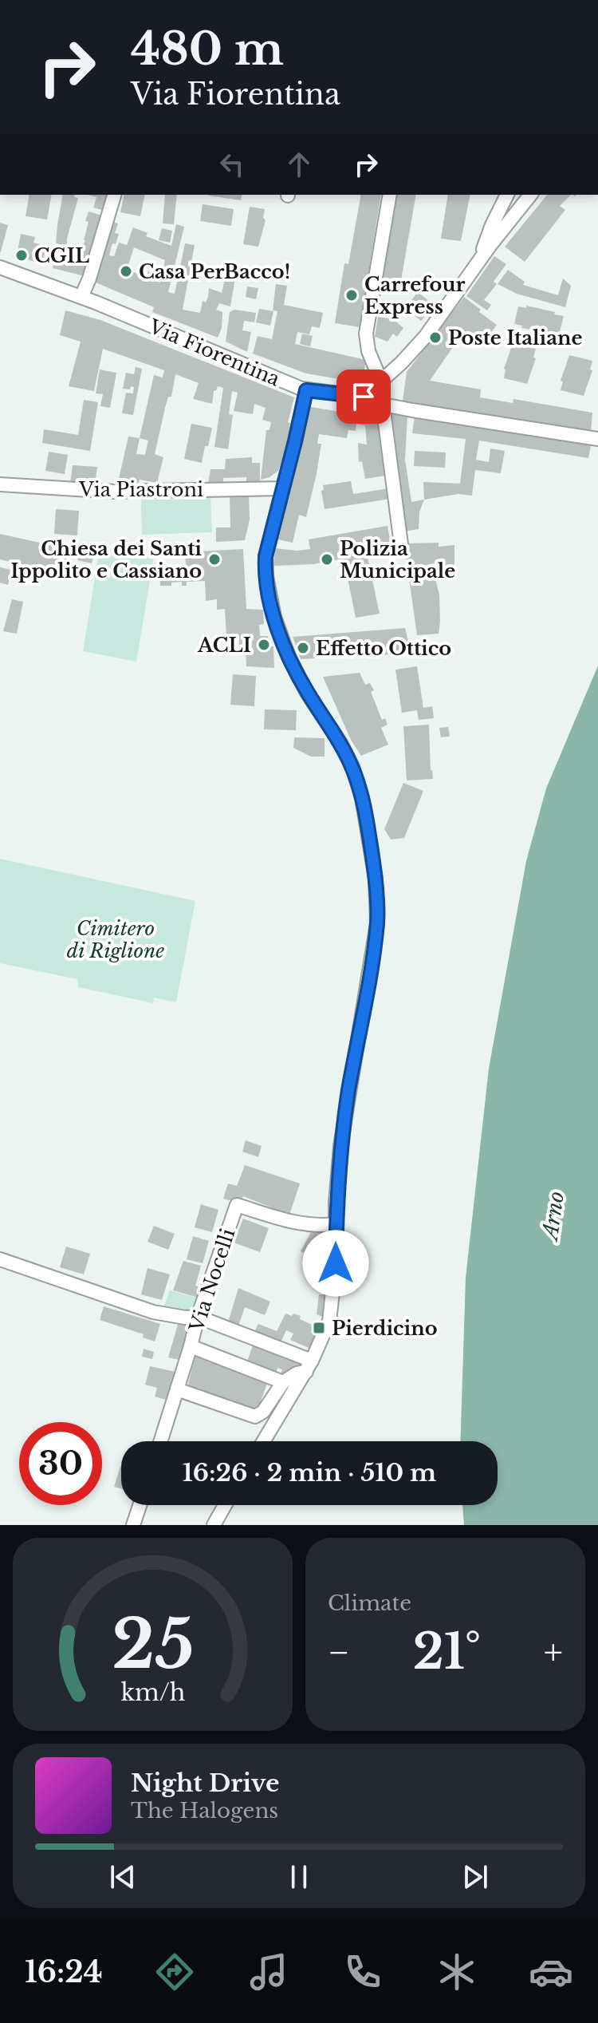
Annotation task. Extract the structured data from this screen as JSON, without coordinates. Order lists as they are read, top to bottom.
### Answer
{
  "streets": {
    "street": ["Via Fiorentina", "Via Piastroni", "Via Nocelli"]
  },
  "water": ["Arno"],
  "parks": ["Cimitero di Riglione"],
  "places": {
    "other": [
      "CGIL",
      "Casa PerBacco!",
      "Carrefour Express",
      "Poste Italiane",
      "Chiesa dei Santi Ippolito e Cassiano",
      "Polizia Municipale",
      "ACLI",
      "Effetto Ottico"
    ],
    "transit": ["Pierdicino"]
  },
  "page": {
    "turn": ["480 m", "Via Fiorentina"],
    "limit": "30",
    "trip": "16:26 · 2 min · 510 m",
    "tile": "Climate",
    "heat": ["−", "21°", "+"],
    "song": ["Night Drive", "The Halogens"],
    "tabs": "16:24",
    "gauge": ["25", "km/h"]
  }
}
